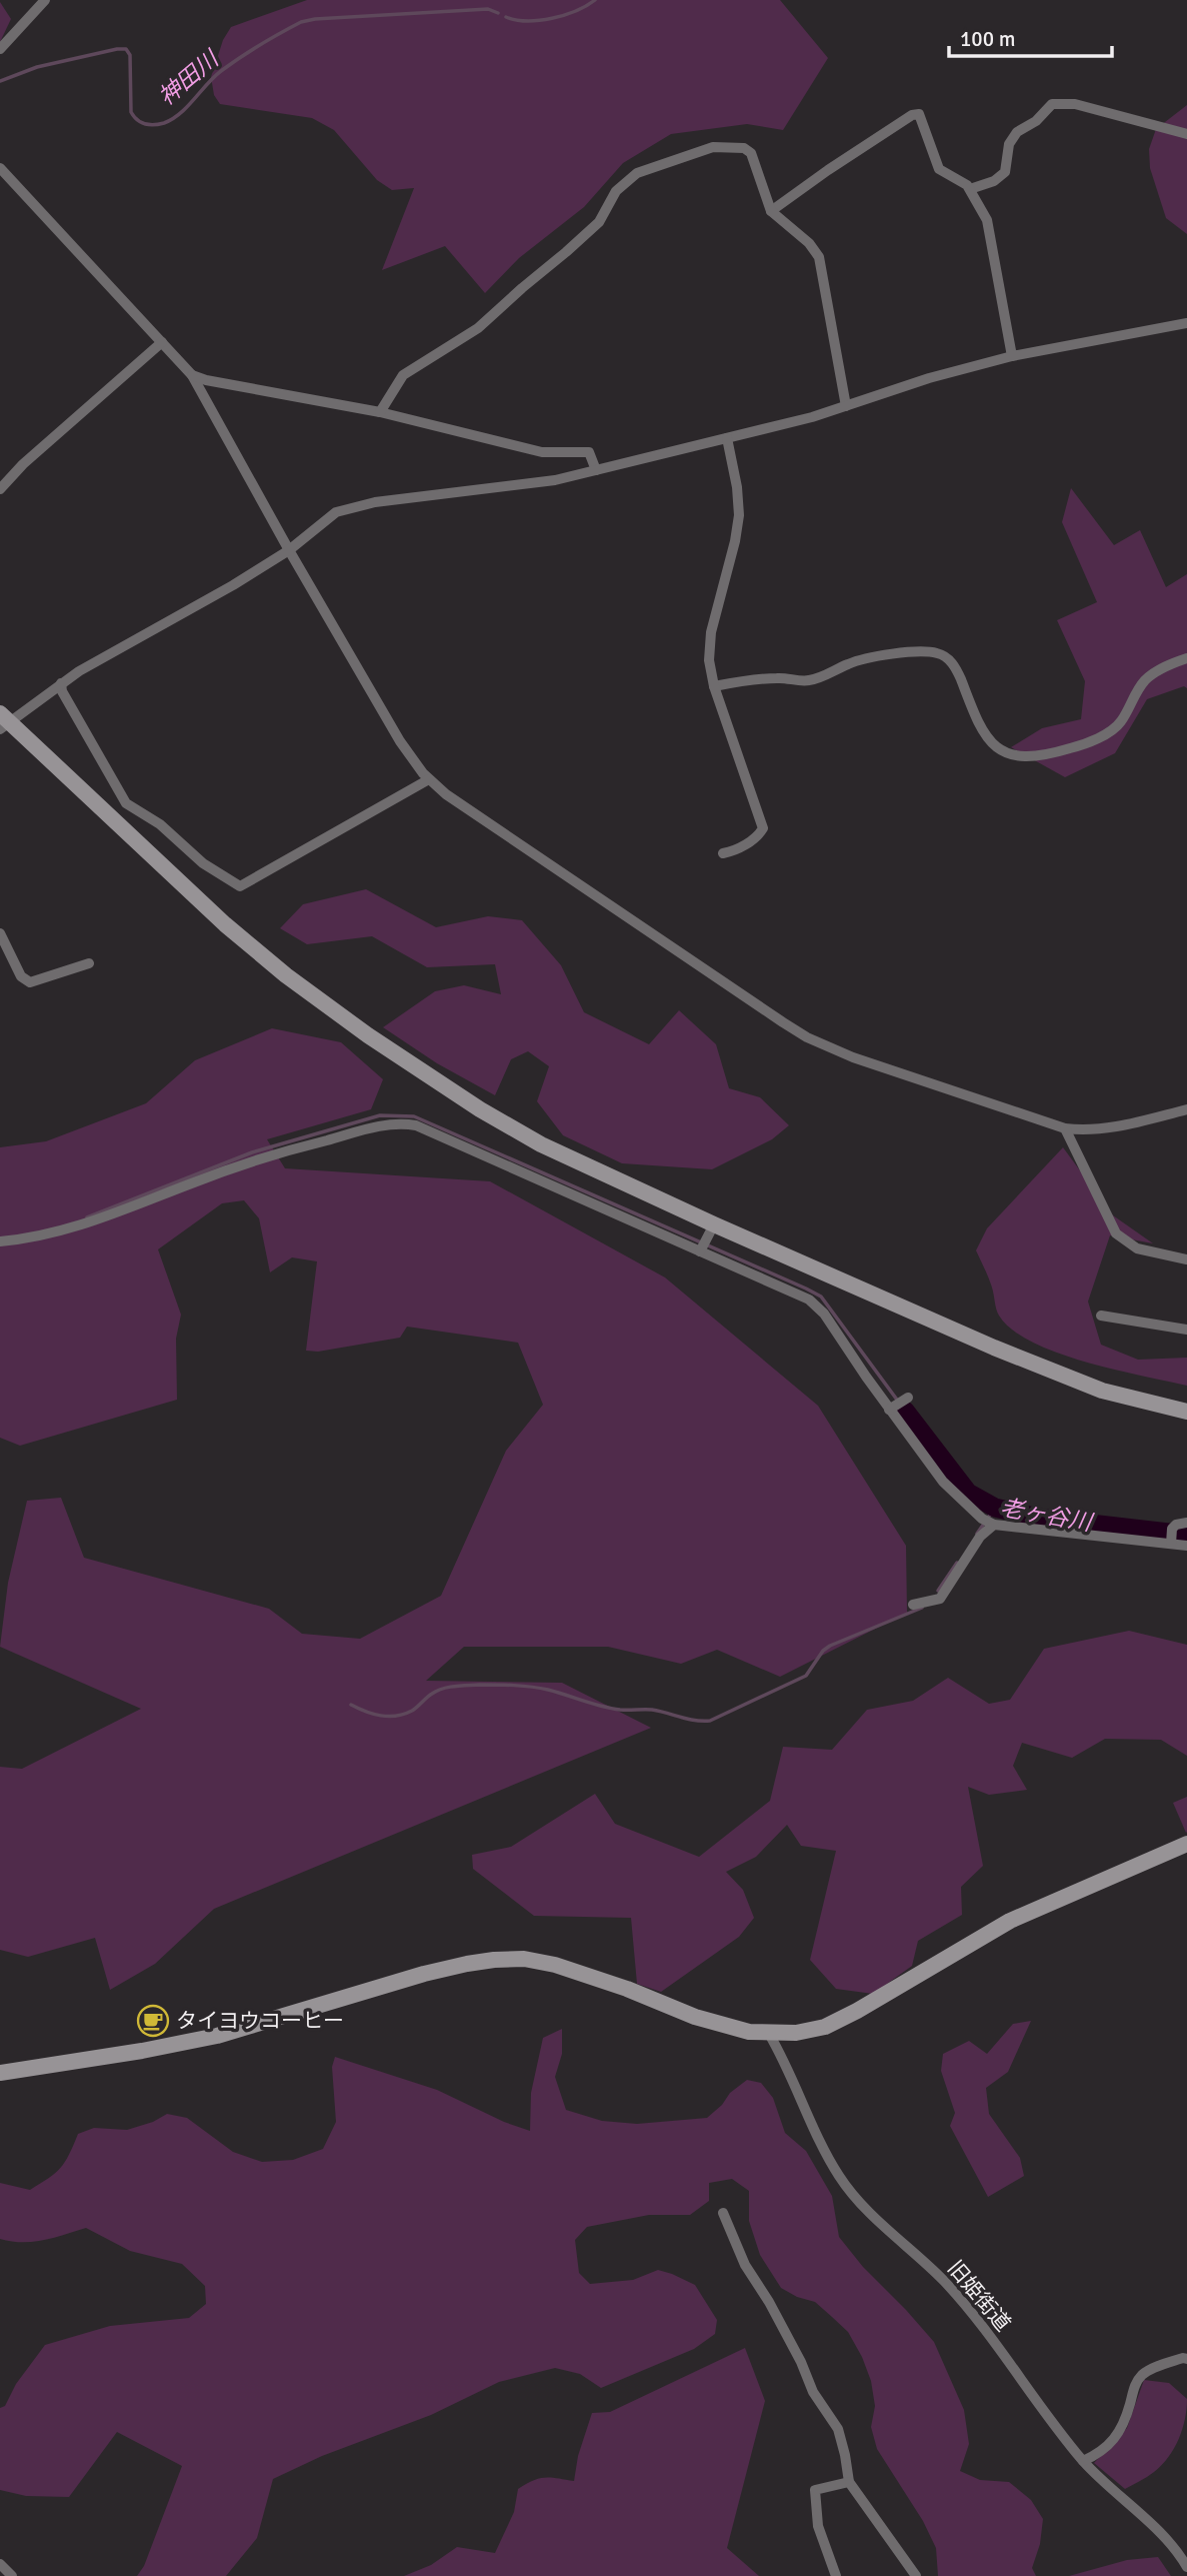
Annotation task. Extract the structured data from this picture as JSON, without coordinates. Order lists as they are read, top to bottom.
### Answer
{
  "streets": {
    "street": ["旧姫街道"]
  },
  "water": ["神田川", "老ヶ谷川"],
  "places": {
    "cafe": ["タイヨウコーヒー"]
  },
  "scale_bar": "100 m"
}
